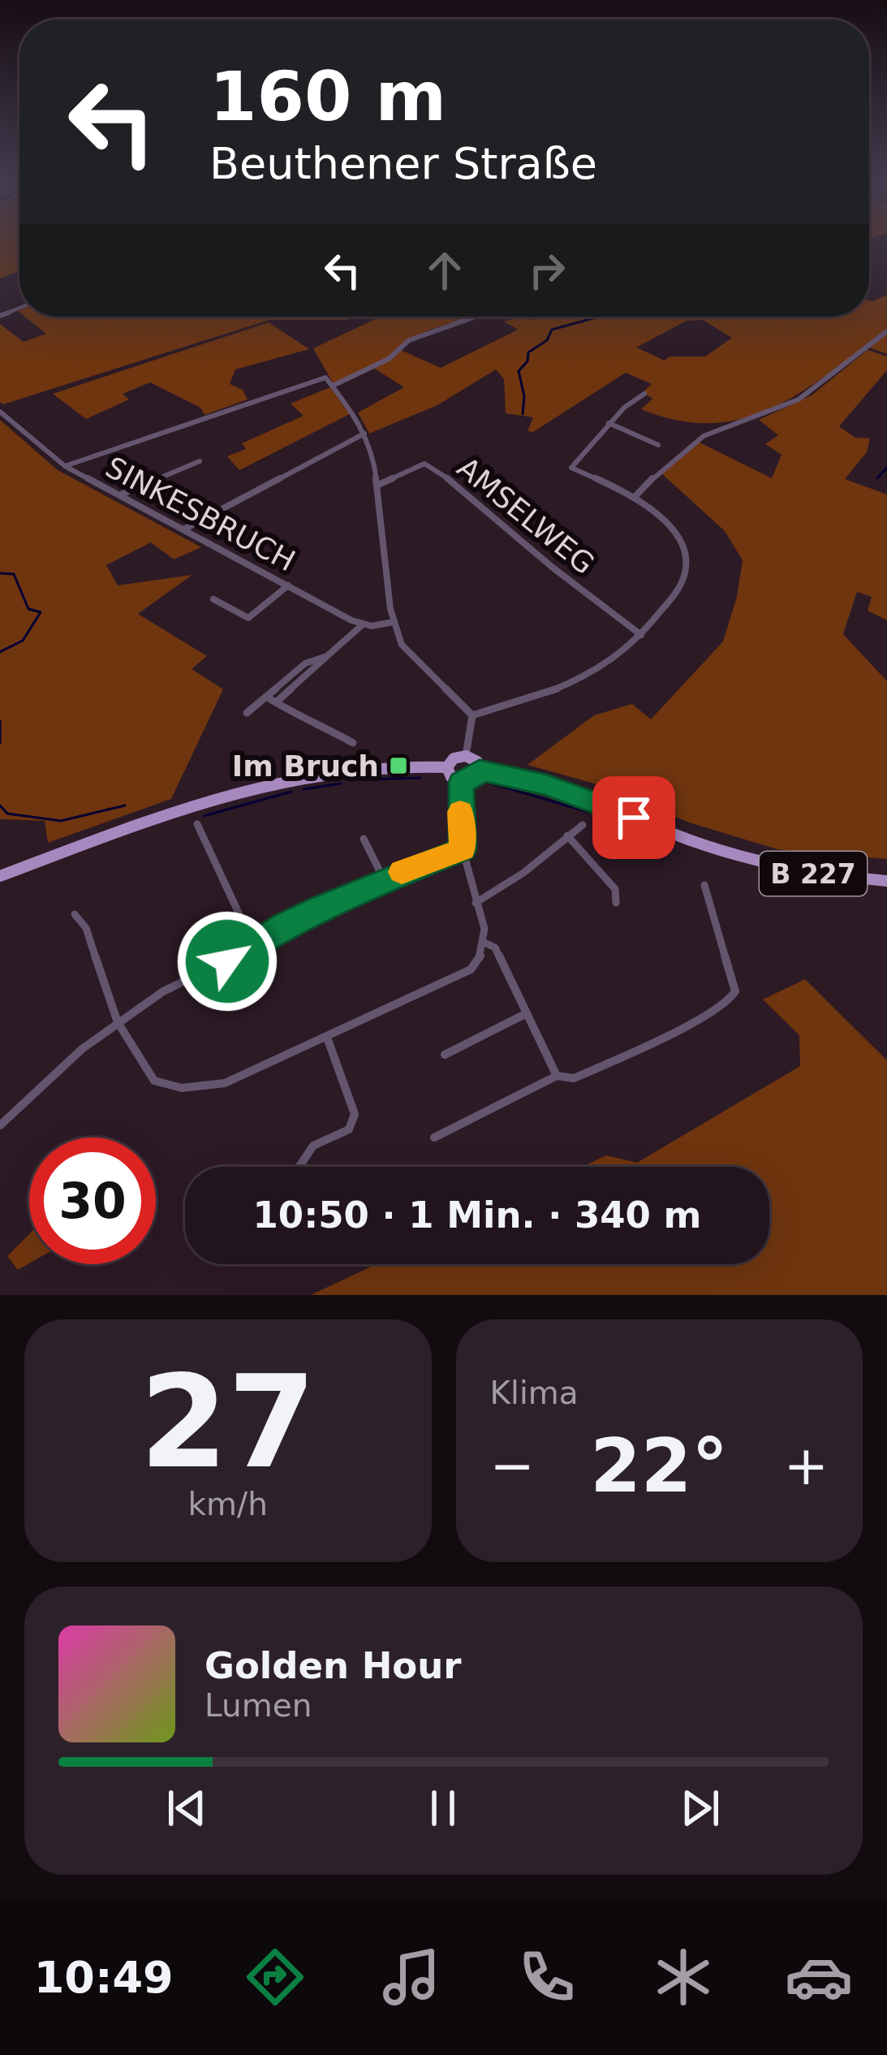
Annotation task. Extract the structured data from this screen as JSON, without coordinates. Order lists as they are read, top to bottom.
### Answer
{
  "streets": {
    "main road": ["B 227"],
    "street": ["SINKESBRUCH", "AMSELWEG"]
  },
  "places": {
    "transit": ["Im Bruch"]
  },
  "page": {
    "turn": ["160 m", "Beuthener Straße"],
    "limit": "30",
    "trip": "10:50 · 1 Min. · 340 m",
    "tile": [
      ["27", "km/h"],
      "Klima"
    ],
    "heat": ["−", "22°", "+"],
    "song": ["Golden Hour", "Lumen"],
    "tabs": "10:49"
  }
}
